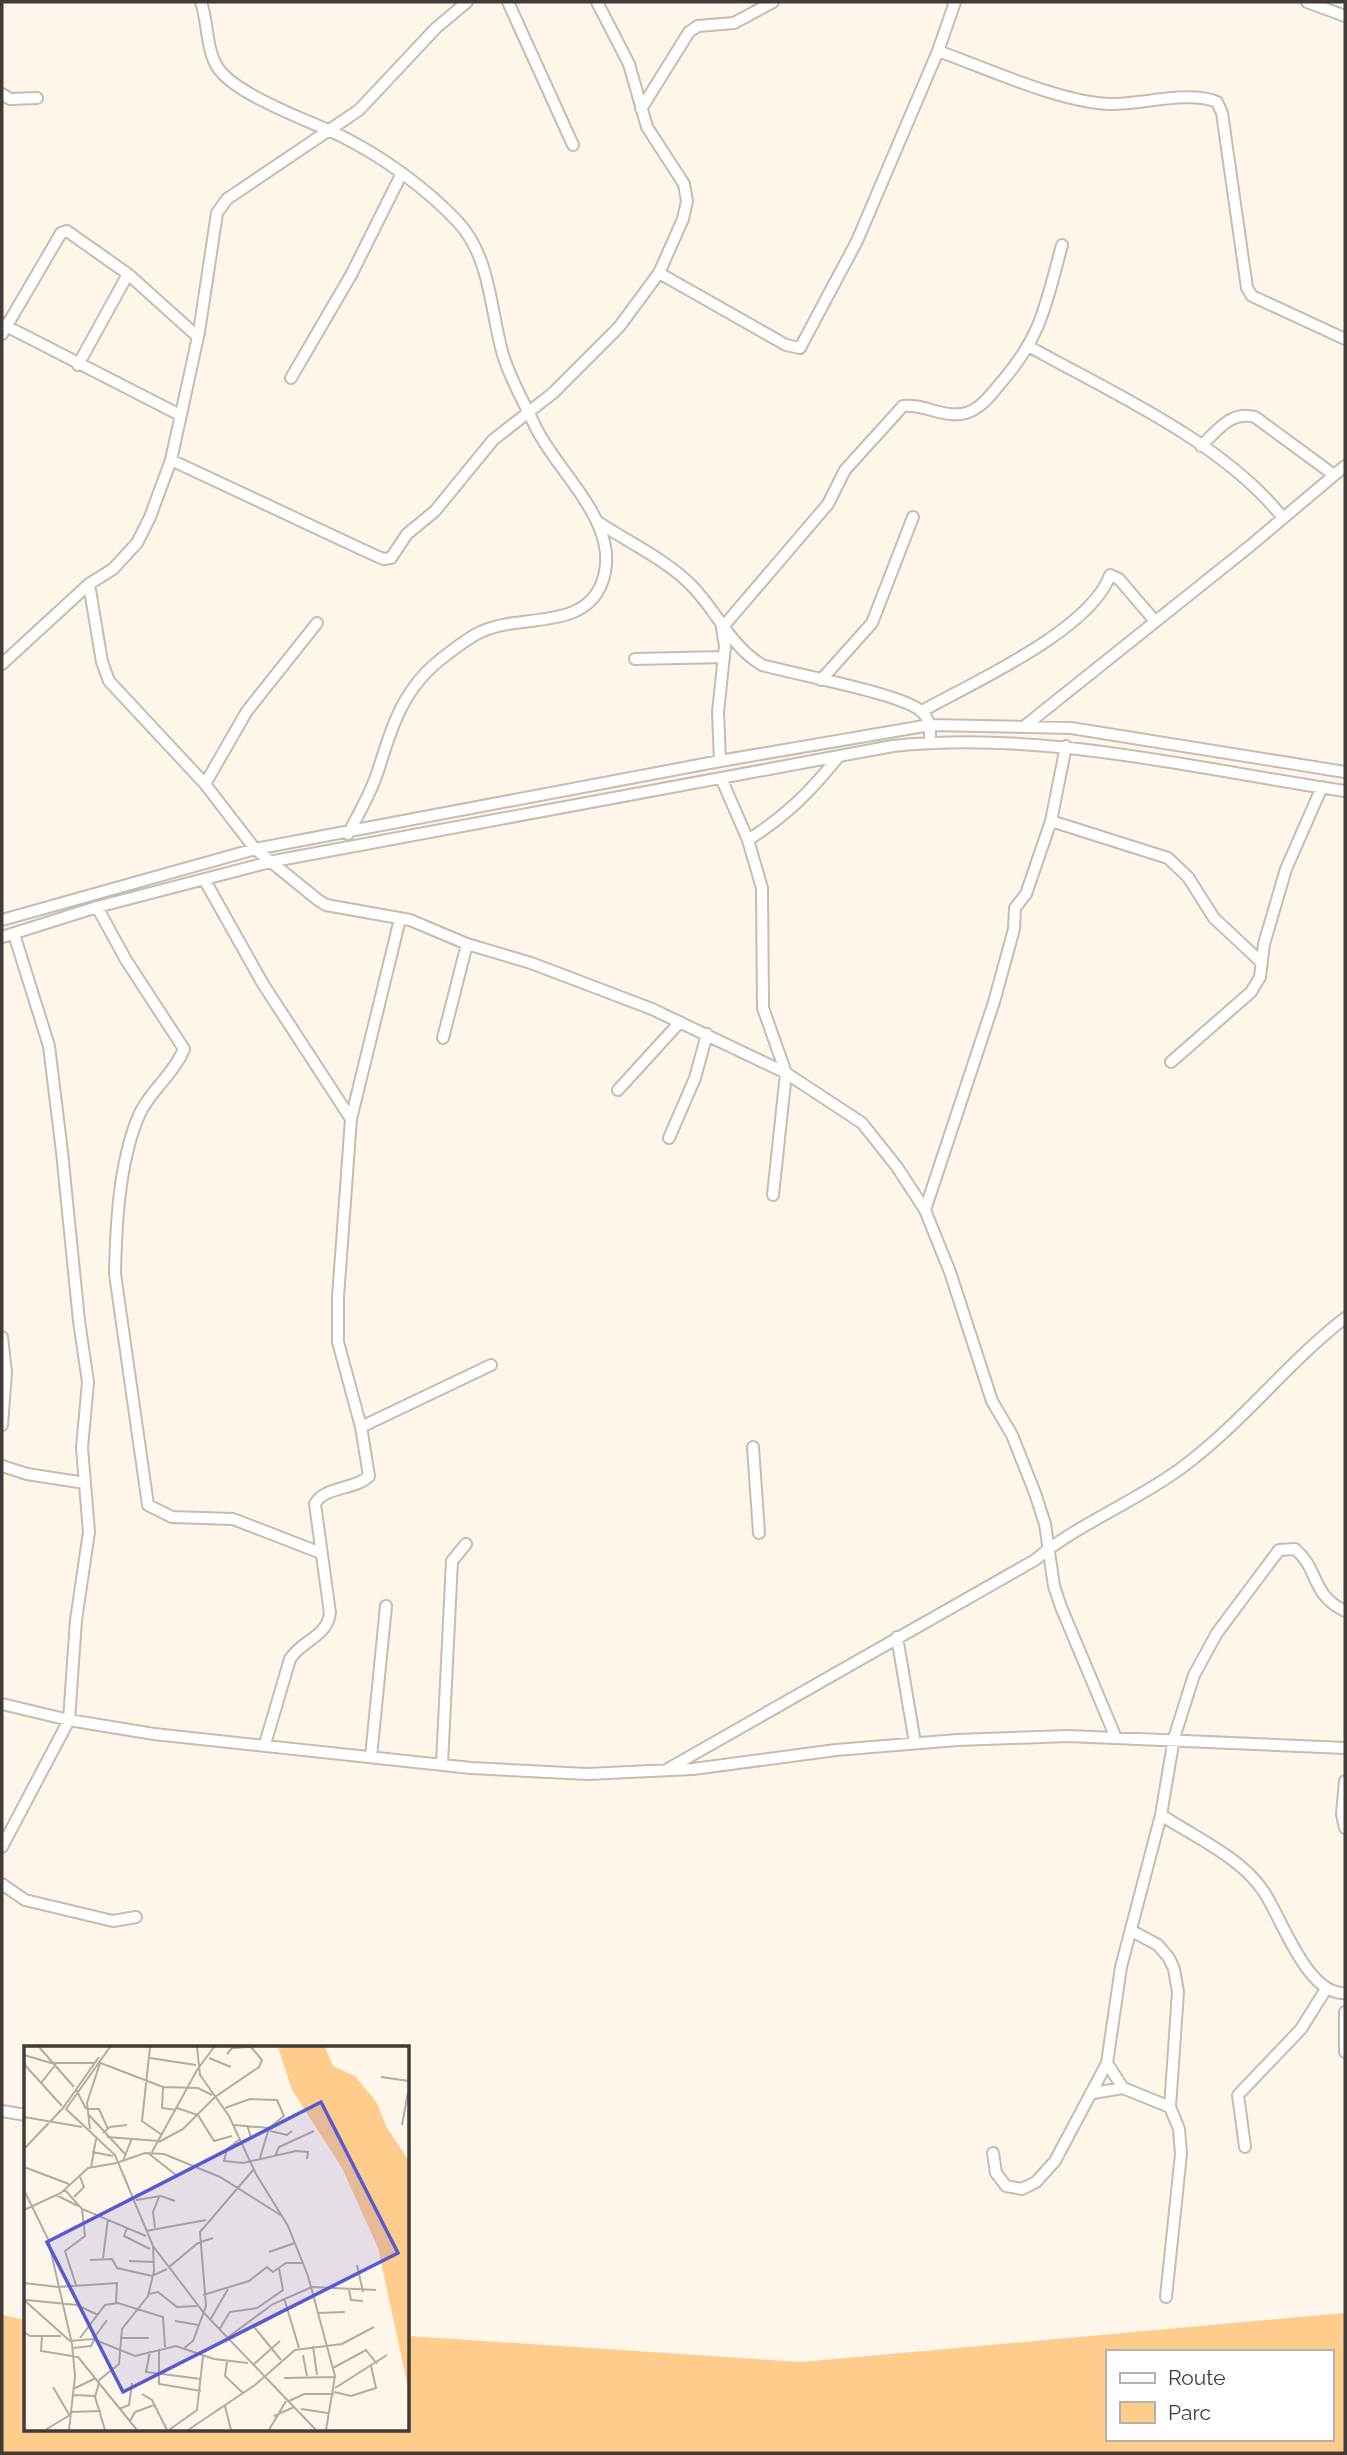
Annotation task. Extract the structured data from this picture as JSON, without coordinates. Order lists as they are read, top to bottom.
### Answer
{
  "legend": ["Route", "Parc"]
}
